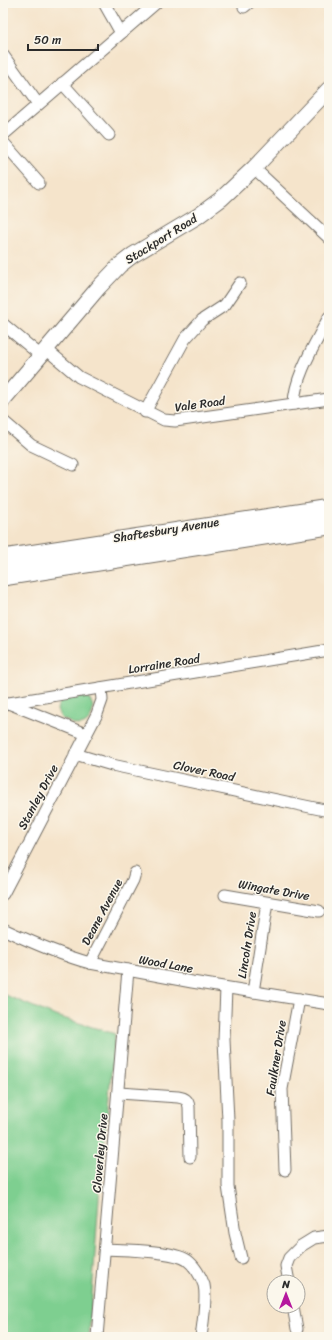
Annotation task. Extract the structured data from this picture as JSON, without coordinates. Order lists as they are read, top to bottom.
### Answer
{
  "streets": {
    "highway": ["Shaftesbury Avenue"],
    "main road": ["Stockport Road"],
    "street": [
      "Vale Road",
      "Lorraine Road",
      "Clover Road",
      "Stanley Drive",
      "Wingate Drive",
      "Deane Avenue",
      "Lincoln Drive",
      "Wood Lane",
      "Faulkner Drive",
      "Cloverley Drive"
    ]
  },
  "crossings": [
    ["Stockport Road", "Vale Road"],
    ["Lorraine Road", "Stanley Drive"],
    ["Clover Road", "Stanley Drive"],
    ["Wingate Drive", "Lincoln Drive"],
    ["Deane Avenue", "Wood Lane"],
    ["Lincoln Drive", "Wood Lane"],
    ["Wood Lane", "Faulkner Drive"],
    ["Wood Lane", "Cloverley Drive"]
  ],
  "scale_bar": "50 m",
  "north": "top"
}
